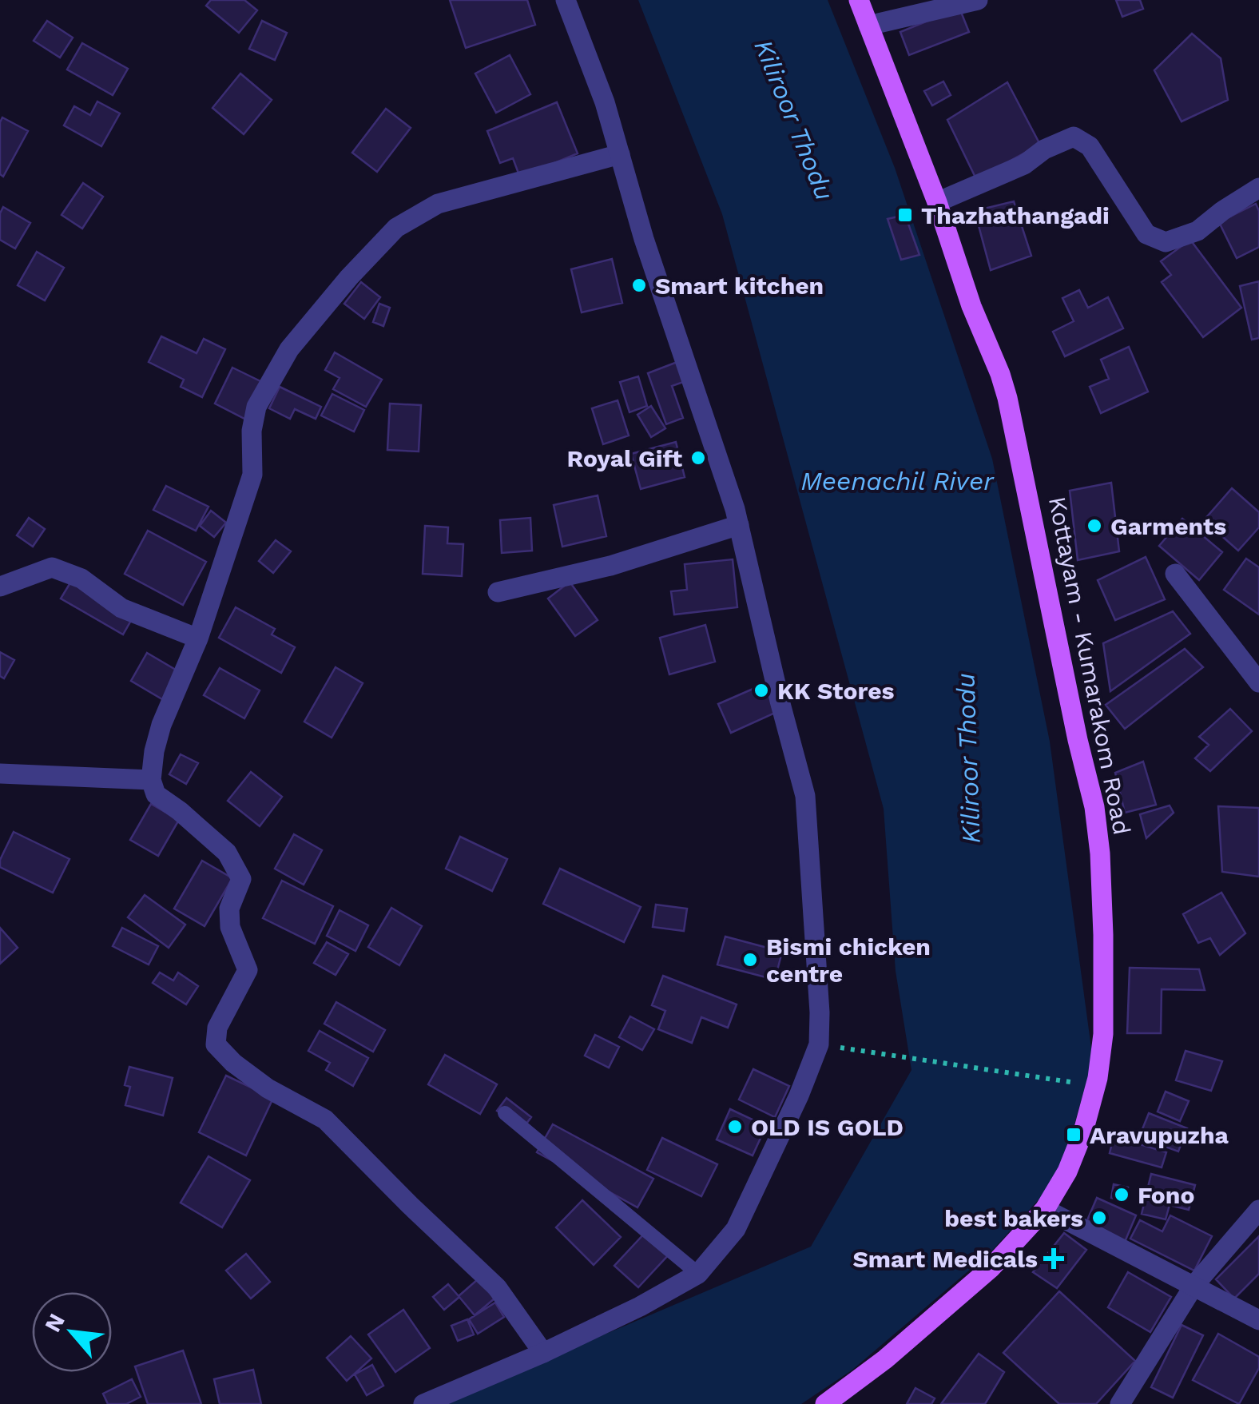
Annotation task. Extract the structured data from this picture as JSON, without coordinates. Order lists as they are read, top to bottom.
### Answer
{
  "streets": {
    "main road": ["Kottayam - Kumarakom Road"]
  },
  "water": ["Kiliroor Thodu", "Meenachil River"],
  "places": {
    "transit": ["Thazhathangadi", "Aravupuzha"],
    "other": [
      "Smart kitchen",
      "Royal Gift",
      "Garments",
      "KK Stores",
      "Bismi chicken centre",
      "OLD IS GOLD",
      "Fono",
      "best bakers"
    ],
    "health": ["Smart Medicals"]
  },
  "north": "top left"
}
